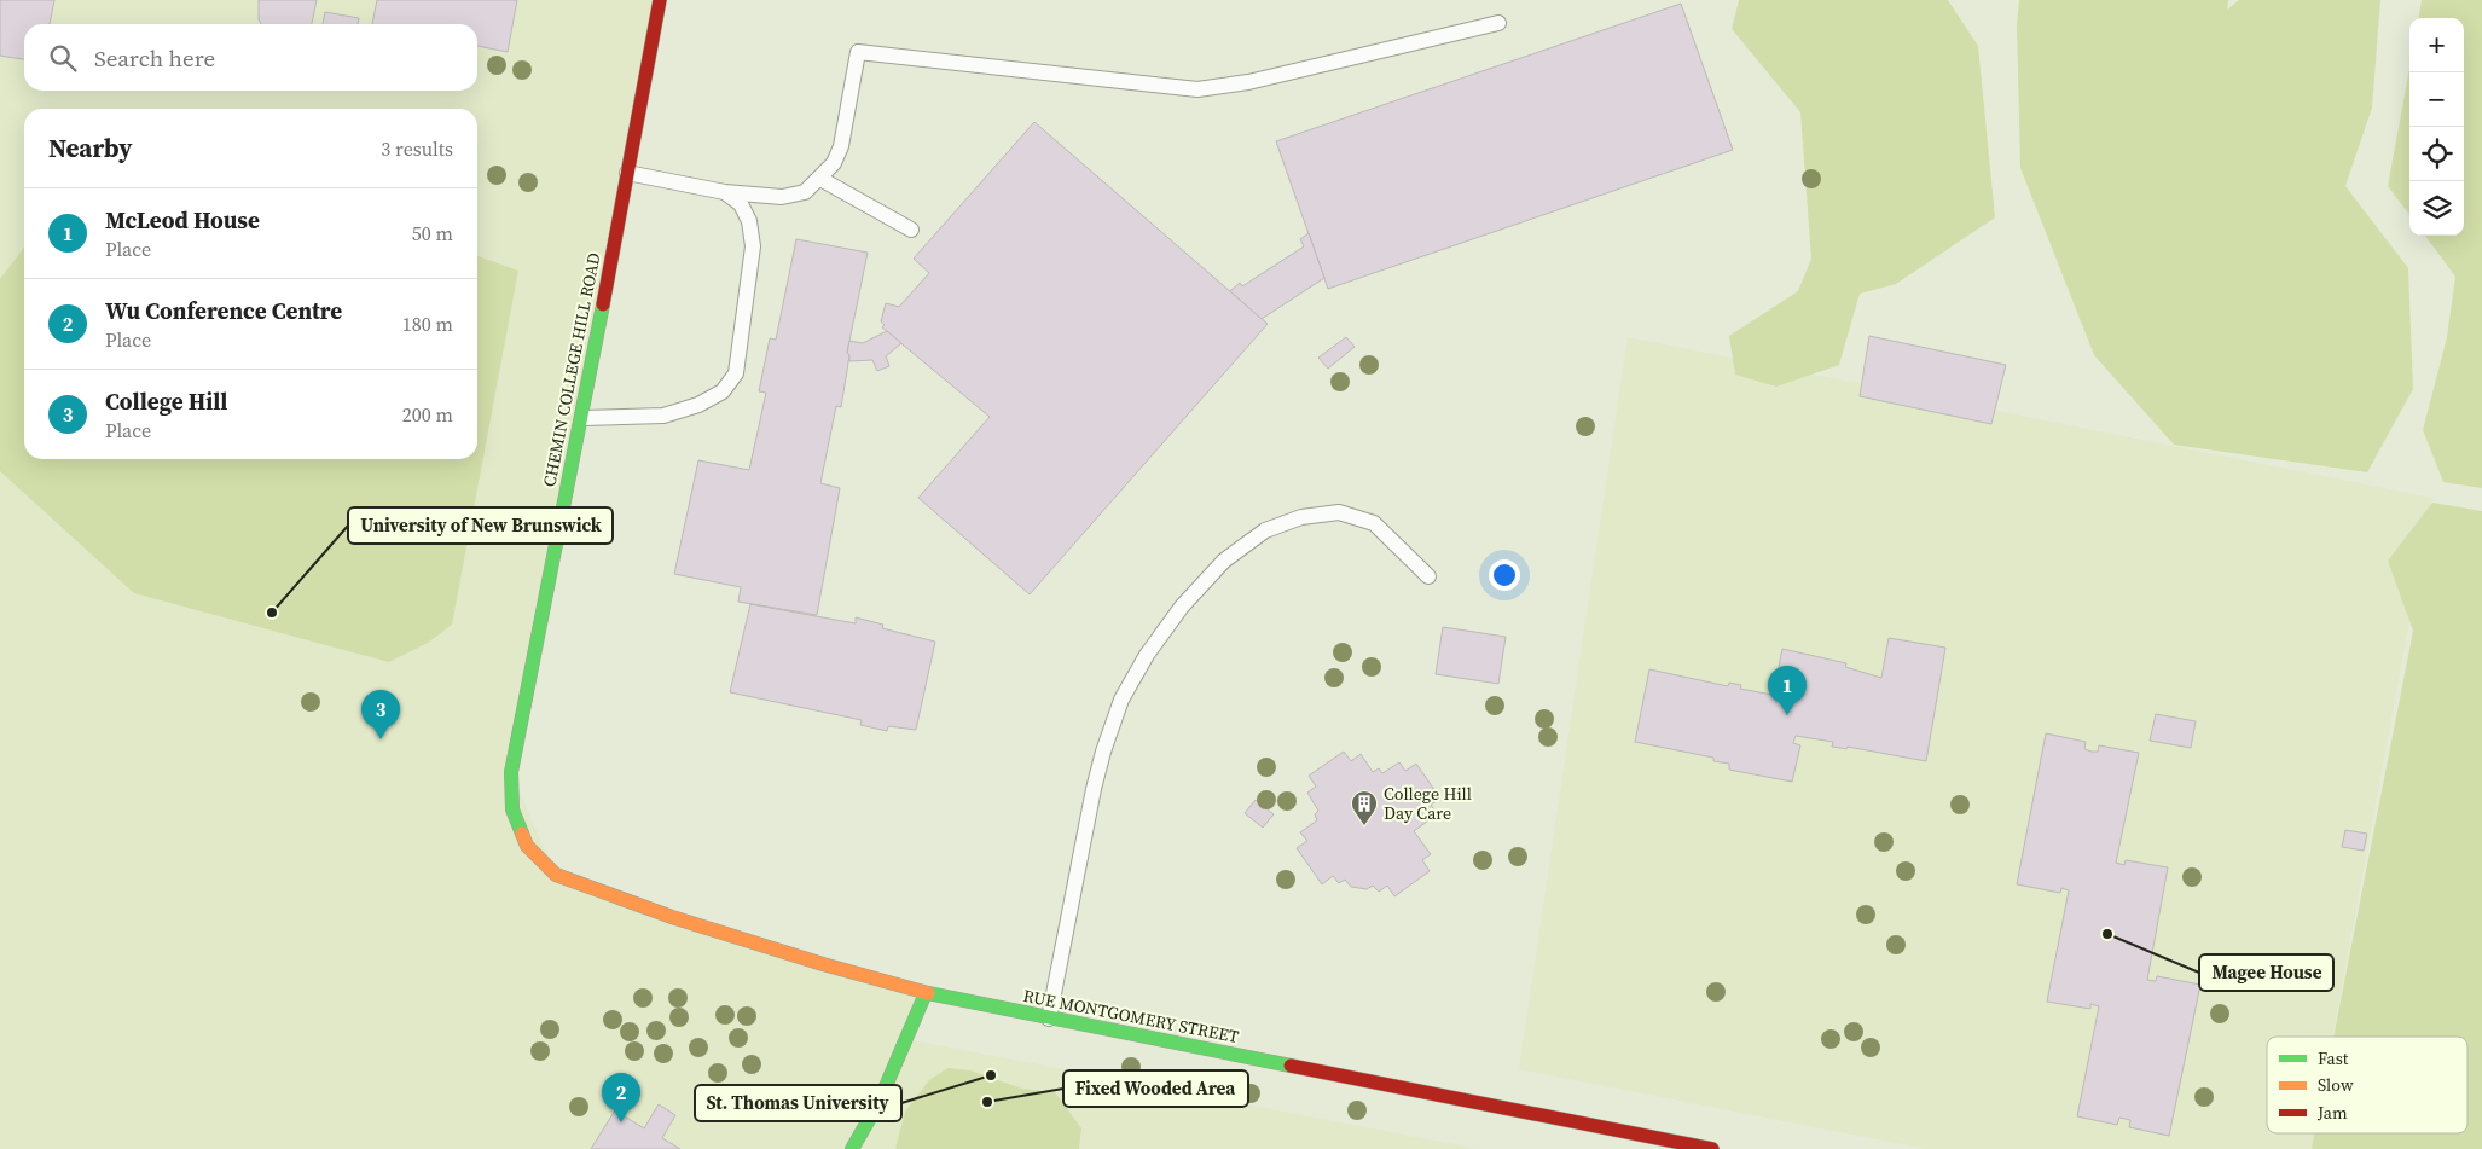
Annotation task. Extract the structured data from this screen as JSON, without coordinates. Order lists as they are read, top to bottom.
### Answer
{
  "streets": {
    "street": ["CHEMIN COLLEGE HILL ROAD", "RUE MONTGOMERY STREET"]
  },
  "crossings": [
    ["CHEMIN COLLEGE HILL ROAD", "RUE MONTGOMERY STREET"]
  ],
  "places": {
    "other": [
      "University of New Brunswick",
      "Magee House",
      "St. Thomas University",
      "Fixed Wooded Area"
    ],
    "building": ["College Hill Day Care"]
  },
  "legend": ["Fast", "Slow", "Jam"],
  "page": {
    "map_buttons": ["+", "−"],
    "search": "Search here",
    "heading": ["Nearby", "3 results"],
    "list": [
      {
        "mark": "1",
        "name": "McLeod House",
        "note": "Place",
        "value": "50 m"
      },
      {
        "mark": "2",
        "name": "Wu Conference Centre",
        "note": "Place",
        "value": "180 m"
      },
      {
        "mark": "3",
        "name": "College Hill",
        "note": "Place",
        "value": "200 m"
      }
    ],
    "pins": ["1", "3", "2"]
  }
}
